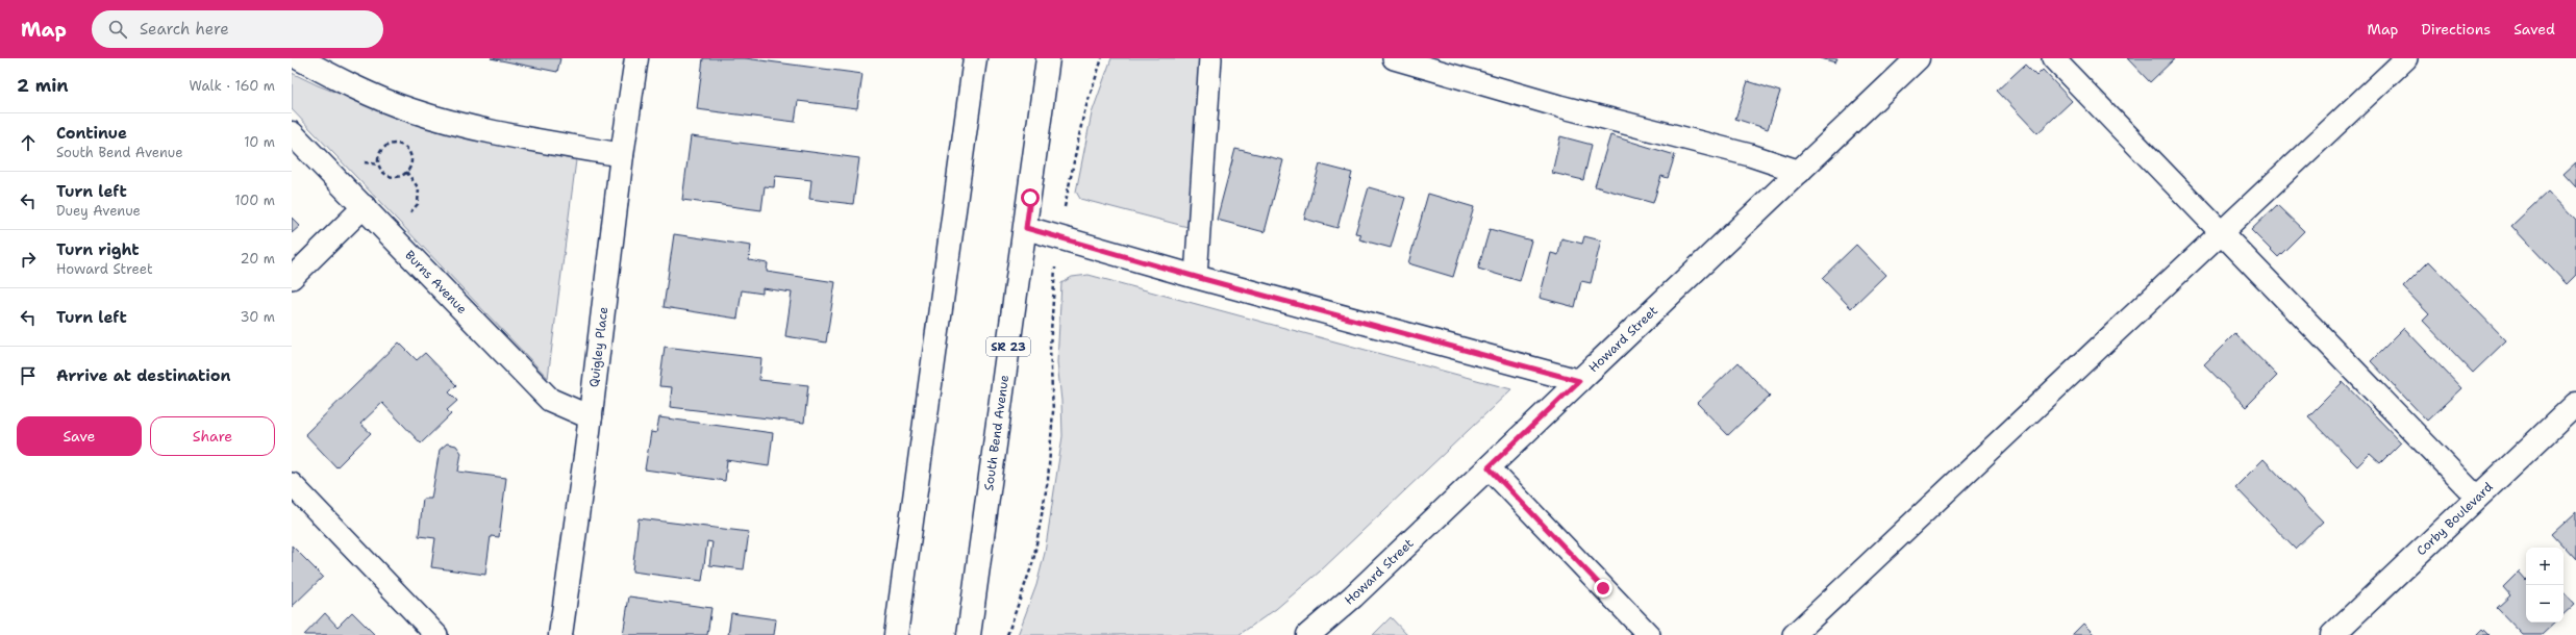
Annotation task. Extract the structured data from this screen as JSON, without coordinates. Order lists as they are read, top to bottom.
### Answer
{
  "streets": {
    "street": [
      "Burns Avenue",
      "Howard Street",
      "Quigley Place",
      "SR 23",
      "South Bend Avenue",
      "Corby Boulevard"
    ]
  },
  "crossings": [
    ["Burns Avenue", "Quigley Place"]
  ],
  "page": {
    "header": "Map",
    "search": "Search here",
    "nav": ["Map", "Directions", "Saved"],
    "heading": ["2 min", "Walk · 160 m"],
    "list": [
      ["Continue", "South Bend Avenue", "10 m"],
      ["Turn left", "Duey Avenue", "100 m"],
      ["Turn right", "Howard Street", "20 m"],
      ["Turn left", "30 m"],
      "Arrive at destination"
    ],
    "buttons": ["Save", "Share"],
    "map_buttons": ["+", "−"]
  }
}
